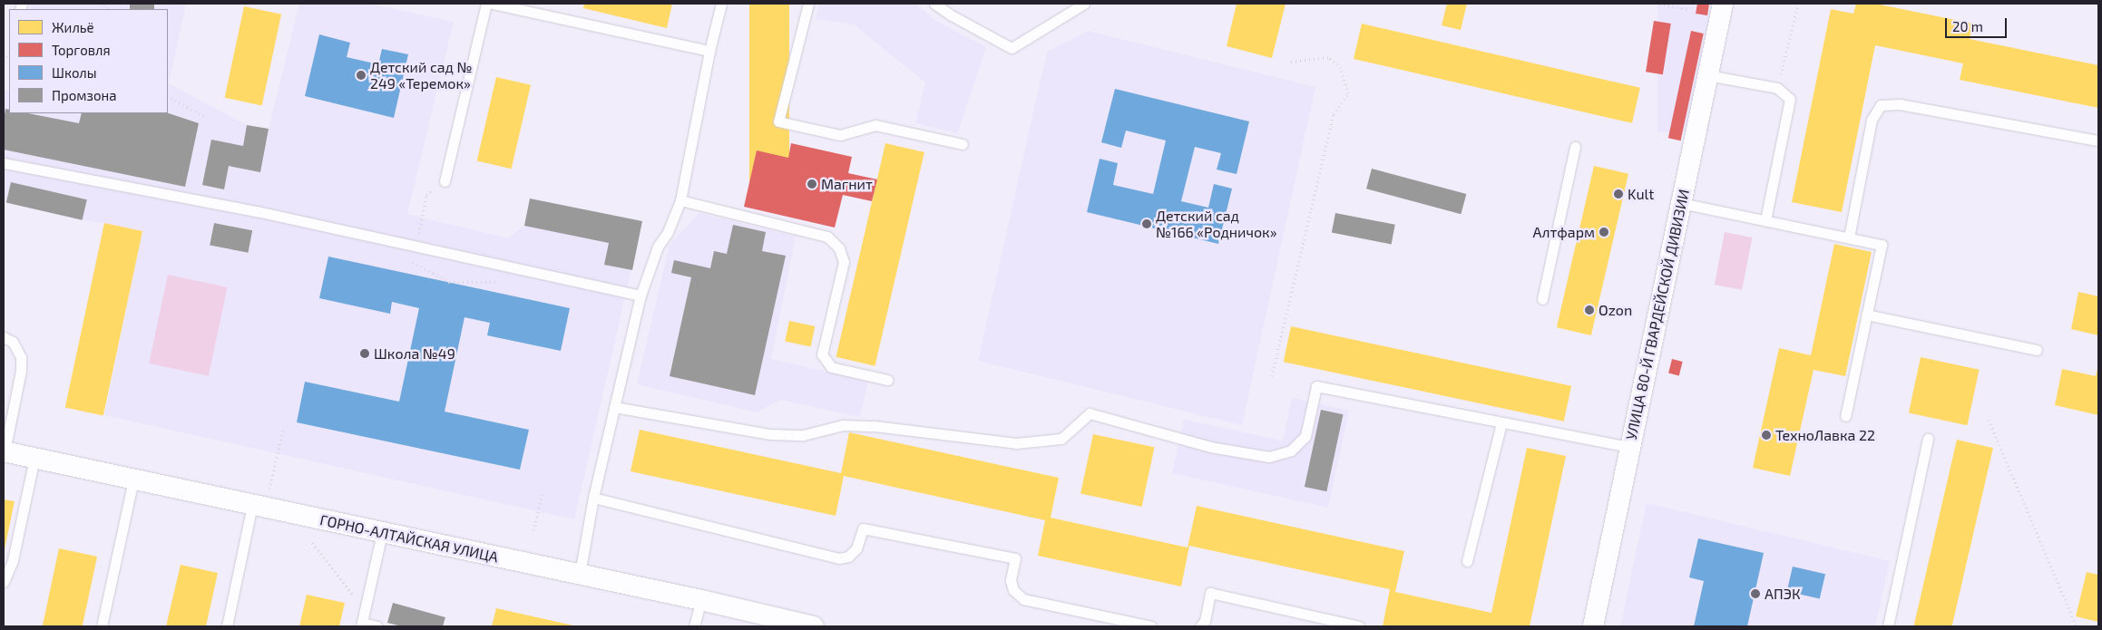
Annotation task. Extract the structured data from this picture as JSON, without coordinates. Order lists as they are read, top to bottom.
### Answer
{
  "streets": {
    "street": ["УЛИЦА 80-Й ГВАРДЕЙСКОЙ ДИВИЗИИ", "ГОРНО-АЛТАЙСКАЯ УЛИЦА"]
  },
  "places": [
    "Детский сад № 249 «Теремок»",
    "Магнит",
    "Kult",
    "Детский сад №166 «Родничок»",
    "Алтфарм",
    "Ozon",
    "Школа №49",
    "ТехноЛавка 22",
    "АПЭК"
  ],
  "legend": [
    "Жильё",
    "Торговля",
    "Школы",
    "Промзона"
  ],
  "scale_bar": "20 m"
}
